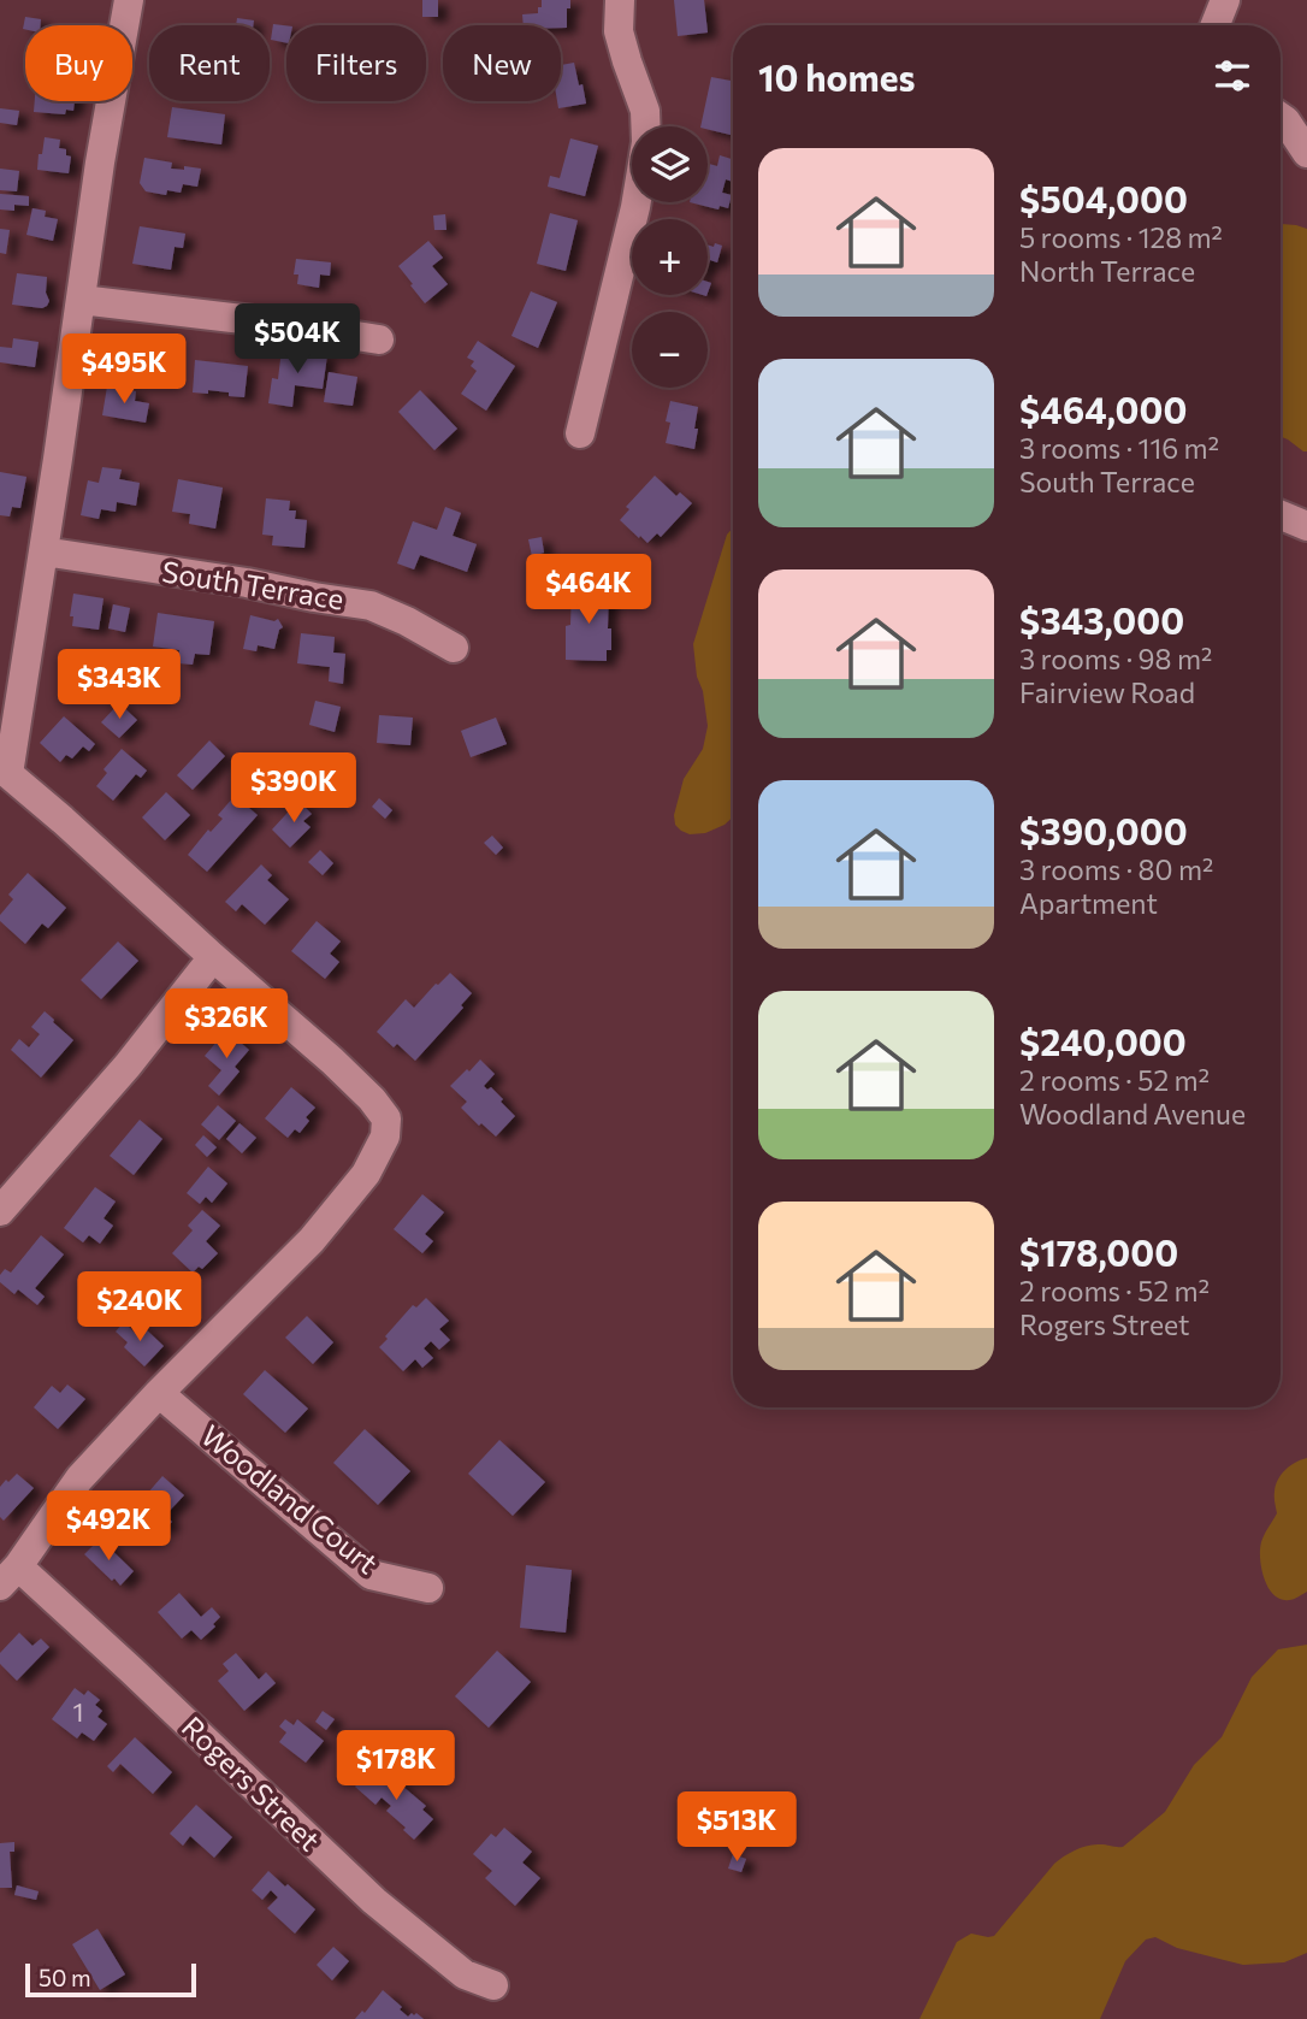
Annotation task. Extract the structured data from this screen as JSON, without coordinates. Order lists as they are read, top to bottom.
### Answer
{
  "streets": {
    "street": ["South Terrace", "Woodland Court", "Rogers Street"]
  },
  "house_numbers": ["1"],
  "scale_bar": "50 m",
  "page": {
    "chip": [
      "Buy",
      "Rent",
      "Filters",
      "New"
    ],
    "heading": "10 homes",
    "map_buttons": ["+", "−"],
    "list": [
      {
        "name": "$504,000",
        "note": "5 rooms · 128 m² · North Terrace"
      },
      {
        "name": "$464,000",
        "note": "3 rooms · 116 m² · South Terrace"
      },
      {
        "name": "$343,000",
        "note": "3 rooms · 98 m² · Fairview Road"
      },
      {
        "name": "$390,000",
        "note": "3 rooms · 80 m² · Apartment"
      },
      {
        "name": "$240,000",
        "note": "2 rooms · 52 m² · Woodland Avenue"
      },
      {
        "name": "$178,000",
        "note": "2 rooms · 52 m² · Rogers Street"
      }
    ],
    "price": [
      "$504K",
      "$495K",
      "$464K",
      "$343K",
      "$390K",
      "$326K",
      "$240K",
      "$492K",
      "$178K",
      "$513K"
    ],
    "scale": "50 m"
  }
}
